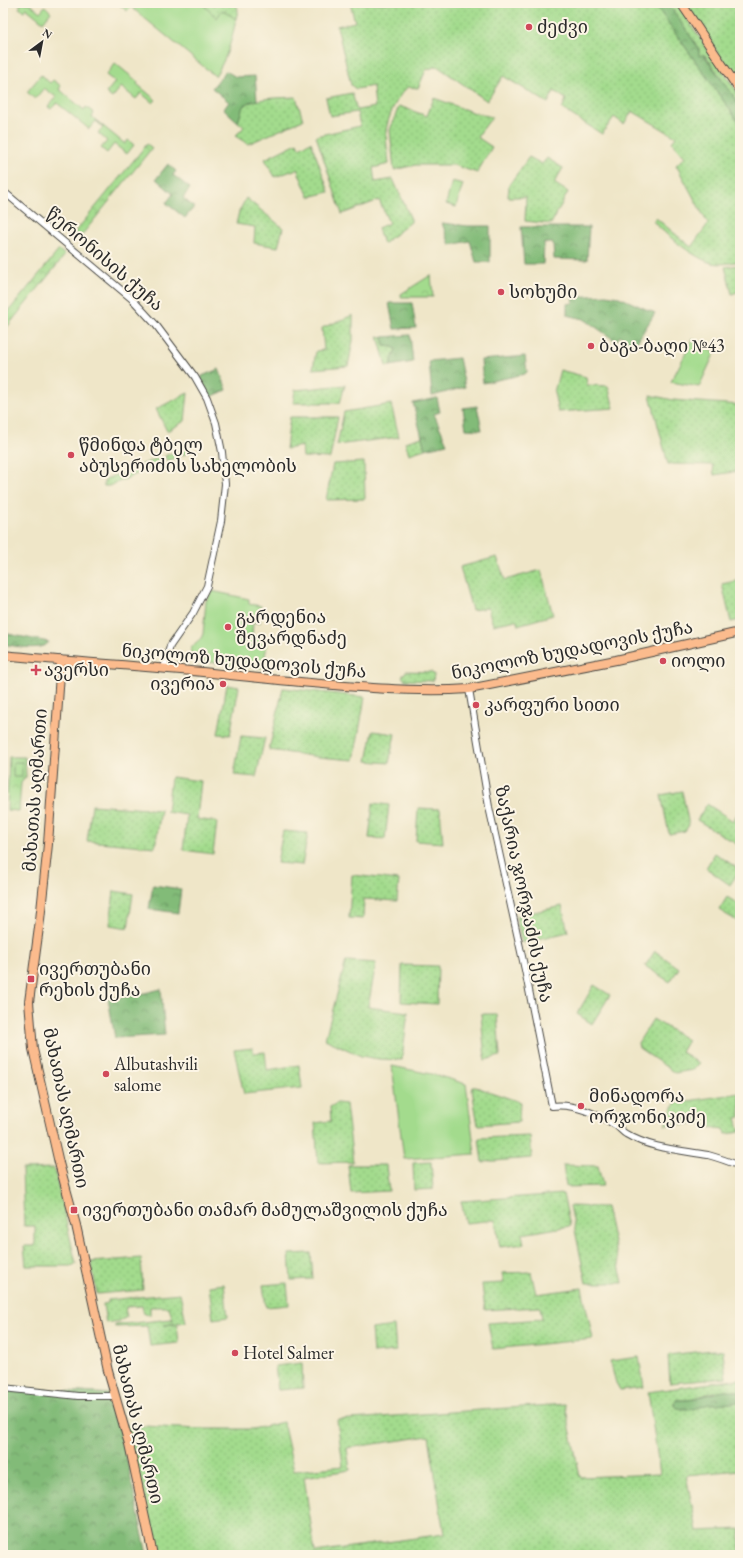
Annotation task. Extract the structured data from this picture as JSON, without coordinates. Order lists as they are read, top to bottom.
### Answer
{
  "streets": {
    "main road": ["ნიკოლოზ ხუდადოვის ქუჩა", "მახათას აღმართი"],
    "street": ["წერონისის ქუჩა", "ზაქარია ჯორჯაძის ქუჩა"]
  },
  "crossings": [
    ["წერონისის ქუჩა", "ნიკოლოზ ხუდადოვის ქუჩა"],
    ["ნიკოლოზ ხუდადოვის ქუჩა", "მახათას აღმართი"],
    ["ნიკოლოზ ხუდადოვის ქუჩა", "ზაქარია ჯორჯაძის ქუჩა"]
  ],
  "places": {
    "other": [
      "ძეძვი",
      "სოხუმი",
      "ბაგა-ბაღი №43",
      "წმინდა ტბელ აბუსერიძის სახელობის",
      "გარდენია შევარდნაძე",
      "იოლი",
      "ივერია",
      "კარფური სითი",
      "Albutashvili salome",
      "მინადორა ორჯონიკიძე",
      "Hotel Salmer"
    ],
    "health": ["ავერსი"],
    "transit": ["ივერთუბანი რეხის ქუჩა", "ივერთუბანი თამარ მამულაშვილის ქუჩა"]
  },
  "north": "top right"
}
